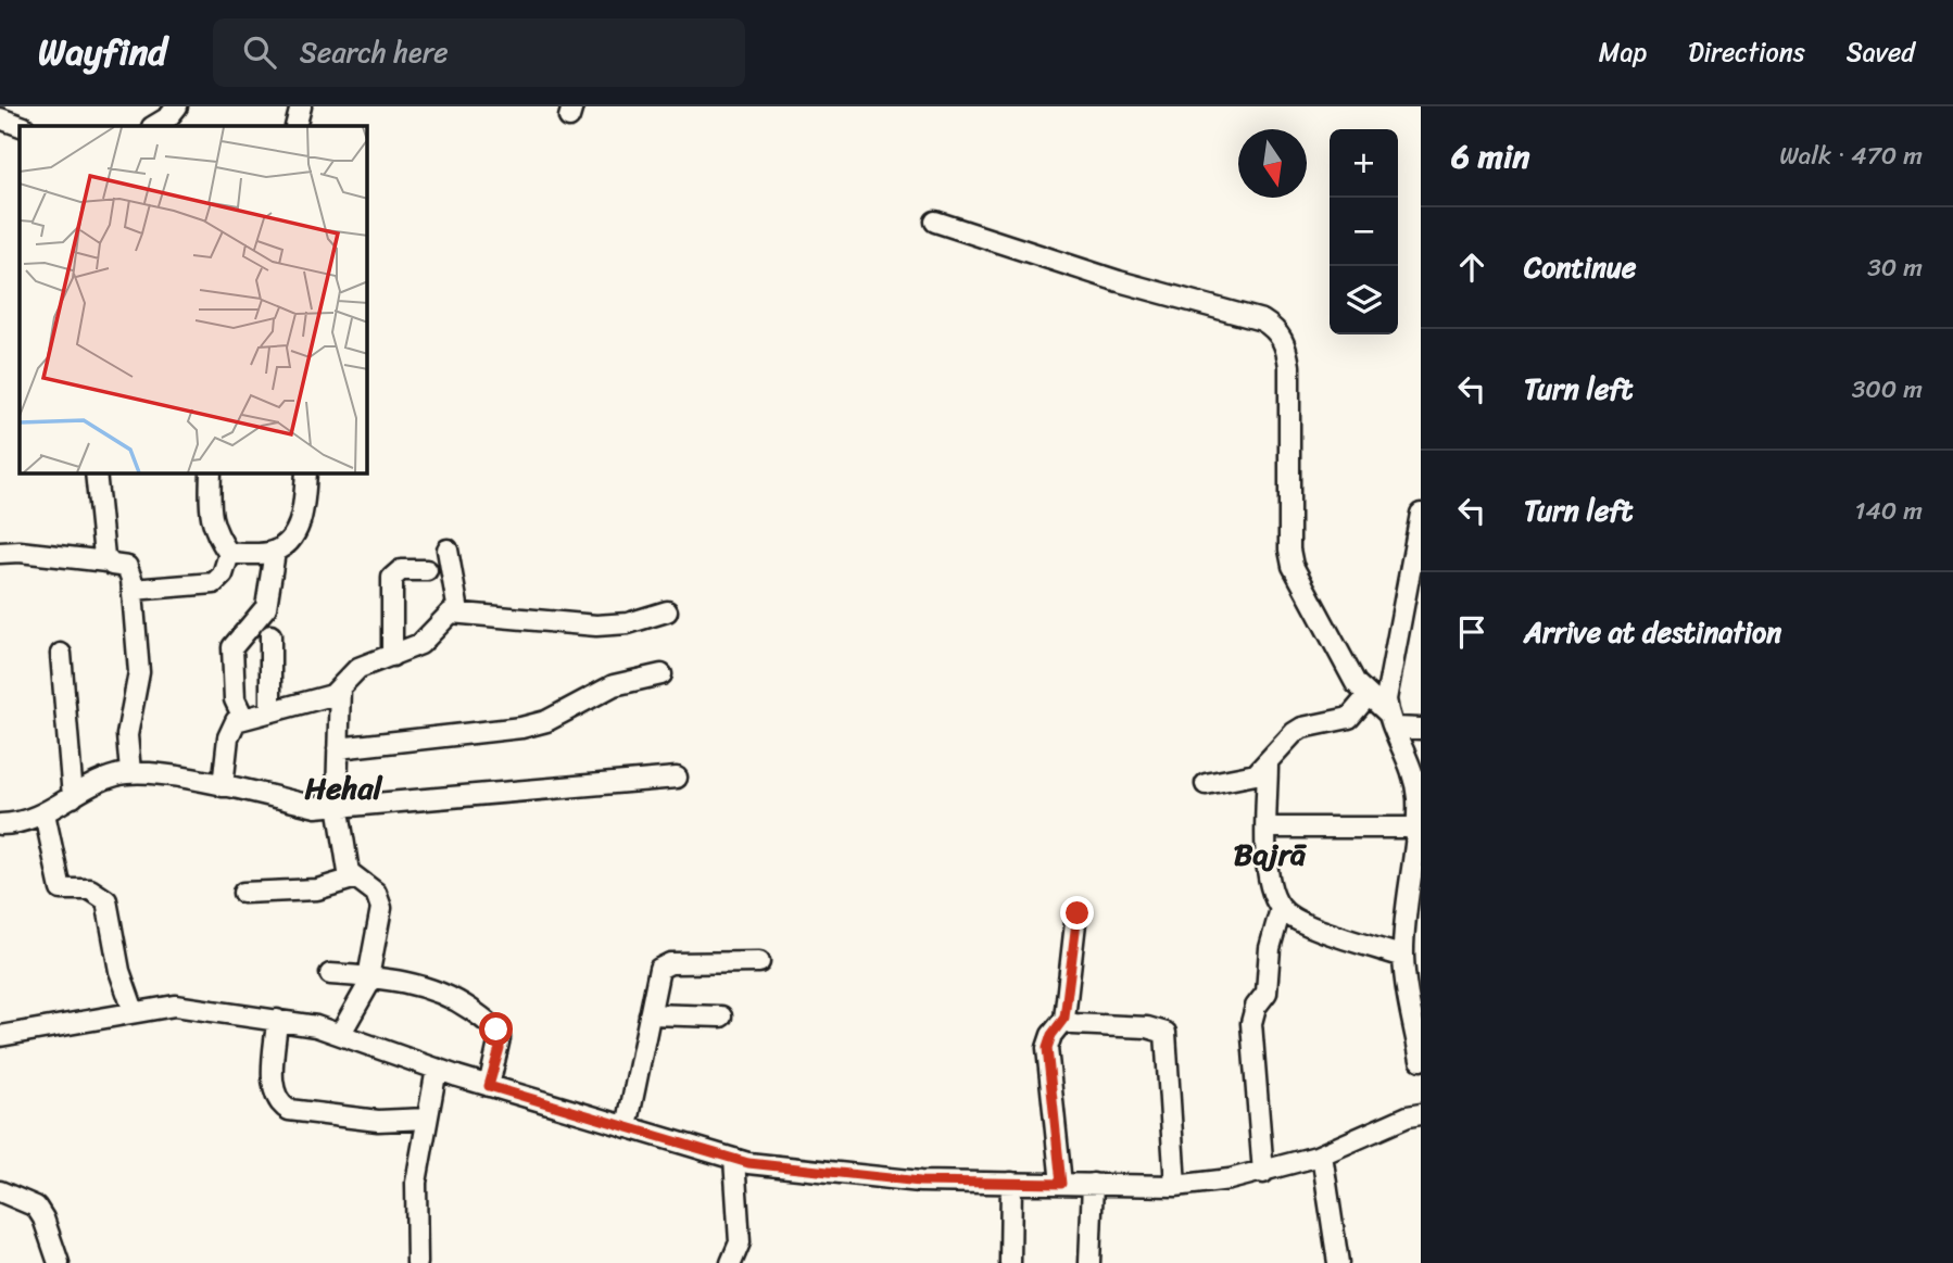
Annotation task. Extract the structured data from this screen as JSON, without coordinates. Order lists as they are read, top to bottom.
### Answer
{
  "districts": ["Hehal", "Bajrā"],
  "north": "bottom",
  "page": {
    "header": "Wayfind",
    "search": "Search here",
    "nav": ["Map", "Directions", "Saved"],
    "heading": ["6 min", "Walk · 470 m"],
    "map_buttons": ["+", "−"],
    "list": [
      ["Continue", "30 m"],
      ["Turn left", "300 m"],
      ["Turn left", "140 m"],
      "Arrive at destination"
    ]
  }
}
